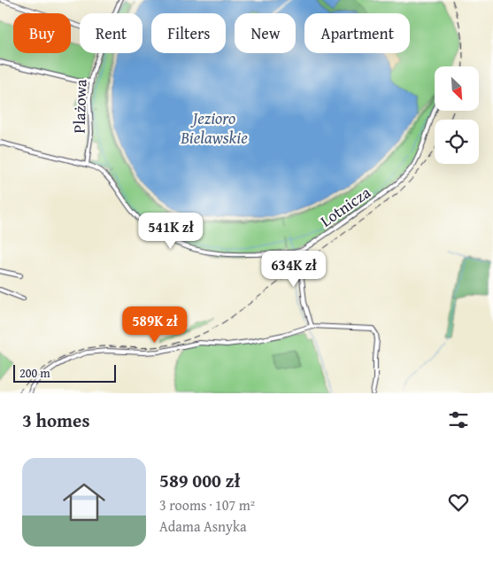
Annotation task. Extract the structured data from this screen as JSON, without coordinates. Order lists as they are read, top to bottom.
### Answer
{
  "streets": {
    "street": ["Plażowa", "Lotnicza"]
  },
  "crossings": [
    ["Plażowa", "Lotnicza"]
  ],
  "water": ["Jezioro Bielawskie"],
  "scale_bar": "200 m",
  "north": "bottom right",
  "page": {
    "chip": [
      "Buy",
      "Rent",
      "Filters",
      "New",
      "Apartment"
    ],
    "price": ["541K zł", "634K zł", "589K zł"],
    "scale": "200 m",
    "heading": "3 homes",
    "list": [
      {
        "name": "589 000 zł",
        "note": "3 rooms · 107 m² · Adama Asnyka"
      }
    ]
  }
}
